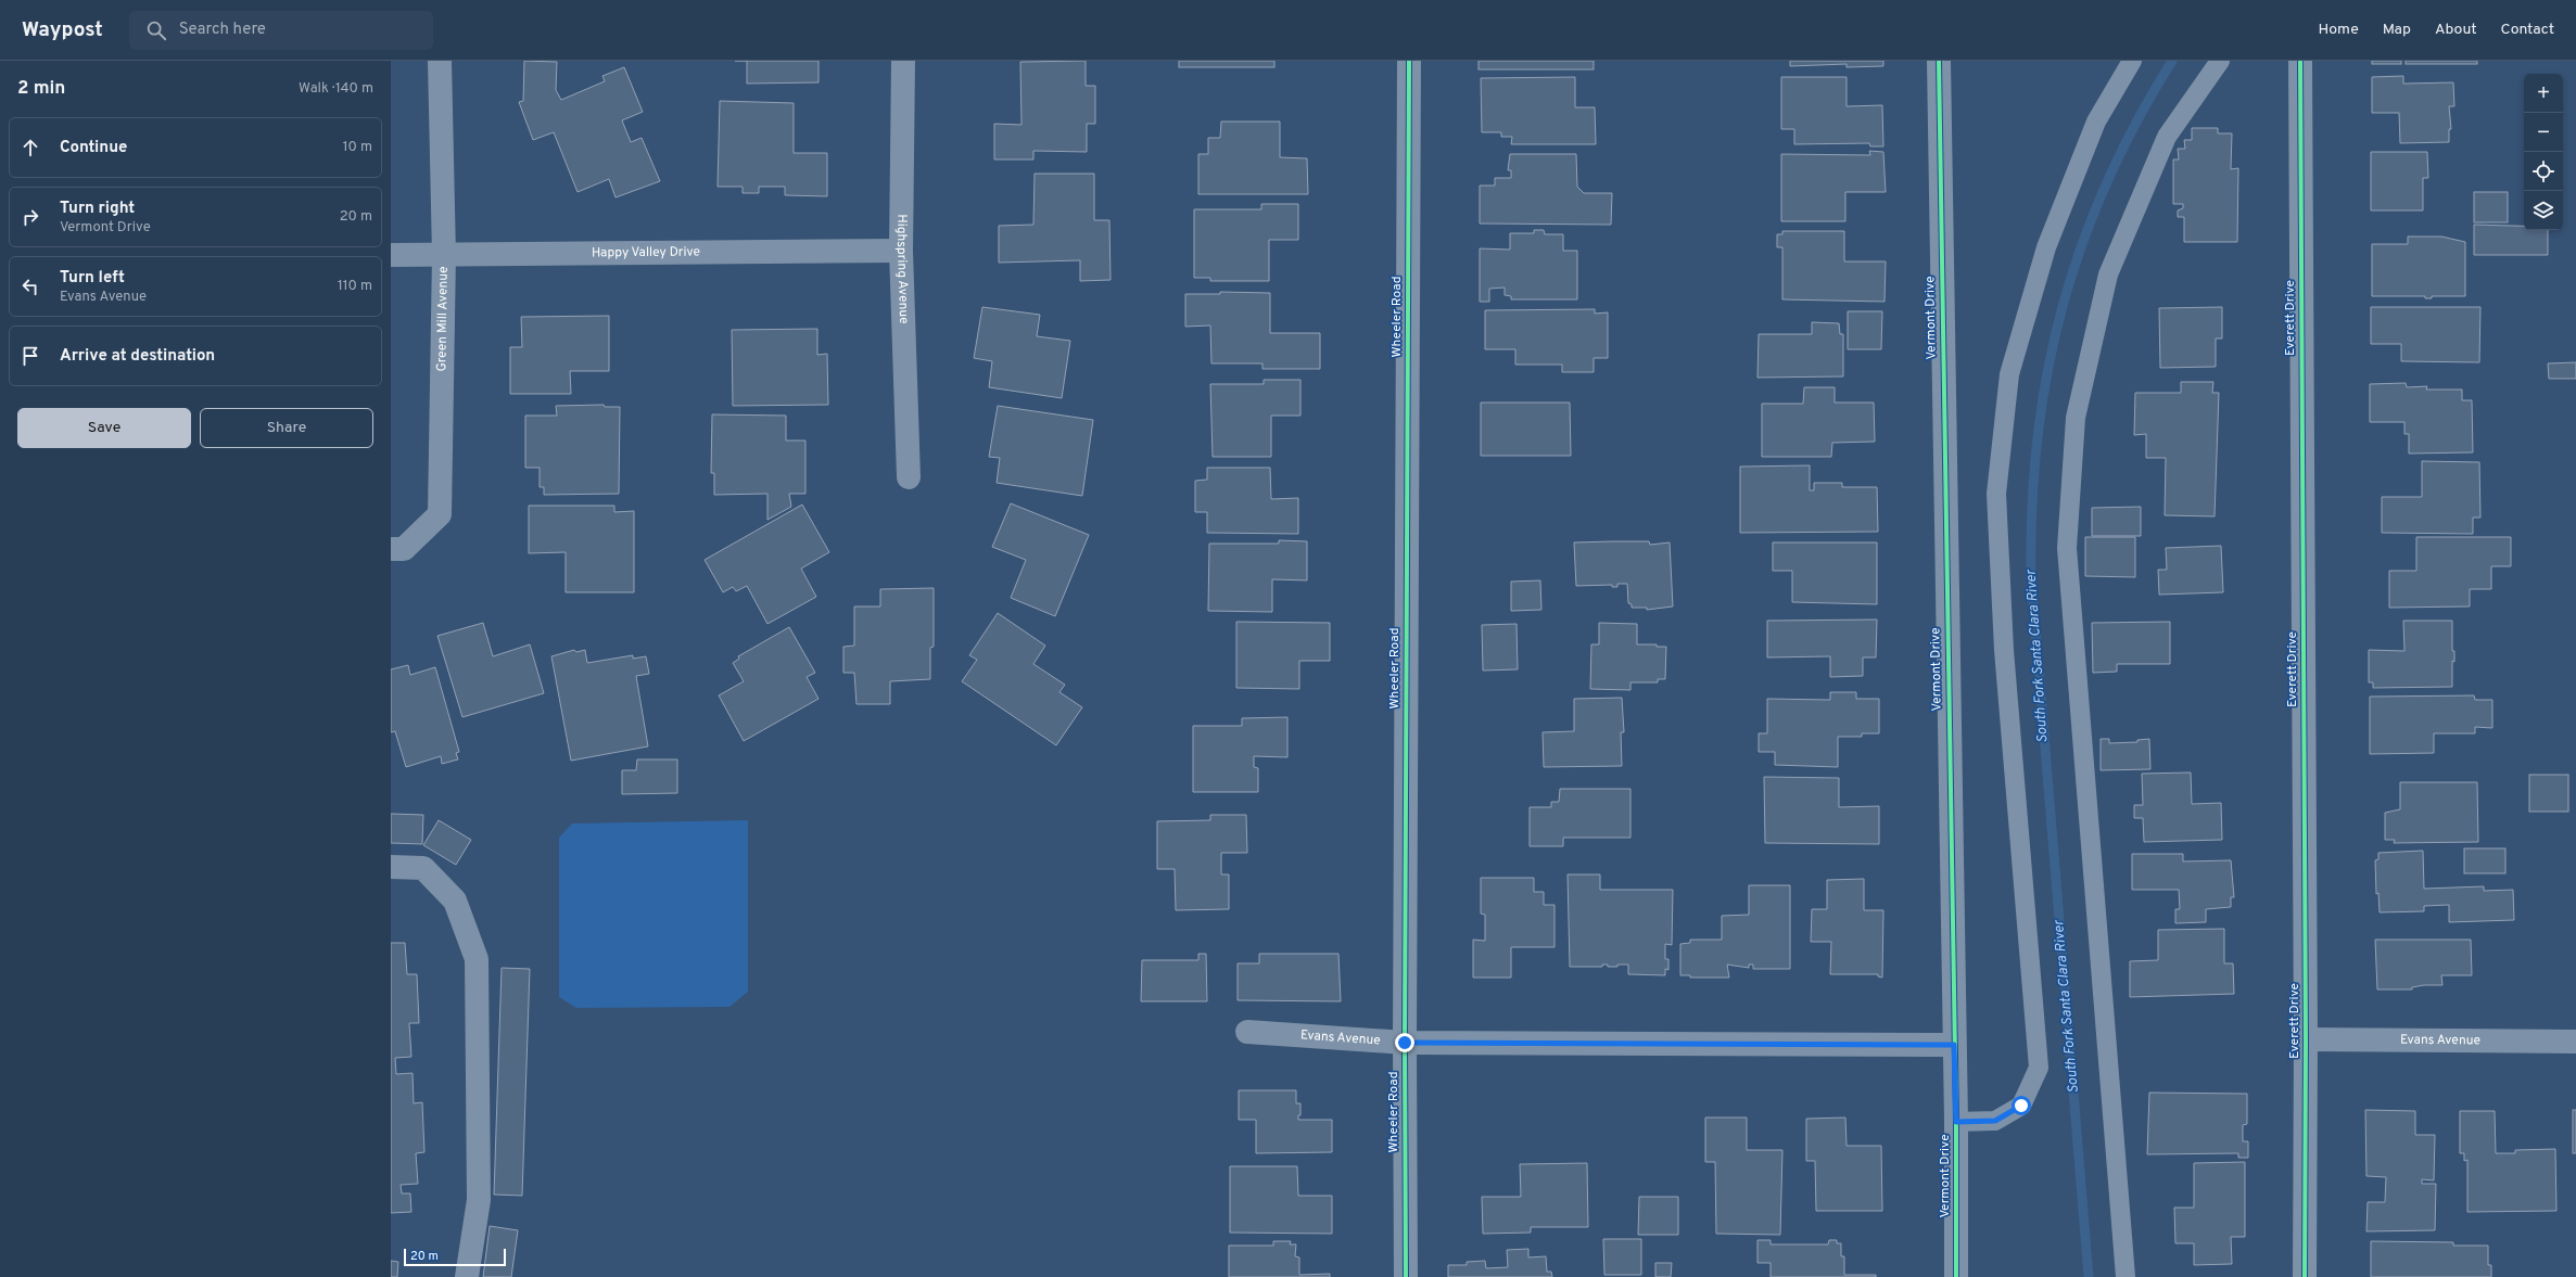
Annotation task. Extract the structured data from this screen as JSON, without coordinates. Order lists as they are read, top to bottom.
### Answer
{
  "streets": {
    "street": [
      "Happy Valley Drive",
      "Highspring Avenue",
      "Wheeler Road",
      "Vermont Drive",
      "Everett Drive",
      "Green Mill Avenue",
      "Evans Avenue"
    ]
  },
  "crossings": [
    ["Happy Valley Drive", "Highspring Avenue"],
    ["Happy Valley Drive", "Green Mill Avenue"],
    ["Wheeler Road", "Evans Avenue"],
    ["Vermont Drive", "Evans Avenue"],
    ["Everett Drive", "Evans Avenue"]
  ],
  "water": ["South Fork Santa Clara River"],
  "scale_bar": "20 m",
  "page": {
    "header": "Waypost",
    "search": "Search here",
    "nav": [
      "Home",
      "Map",
      "About",
      "Contact"
    ],
    "heading": ["2 min", "Walk · 140 m"],
    "map_buttons": ["+", "−"],
    "list": [
      ["Continue", "10 m"],
      ["Turn right", "Vermont Drive", "20 m"],
      ["Turn left", "Evans Avenue", "110 m"],
      "Arrive at destination"
    ],
    "buttons": ["Save", "Share"],
    "scale": "20 m"
  }
}
